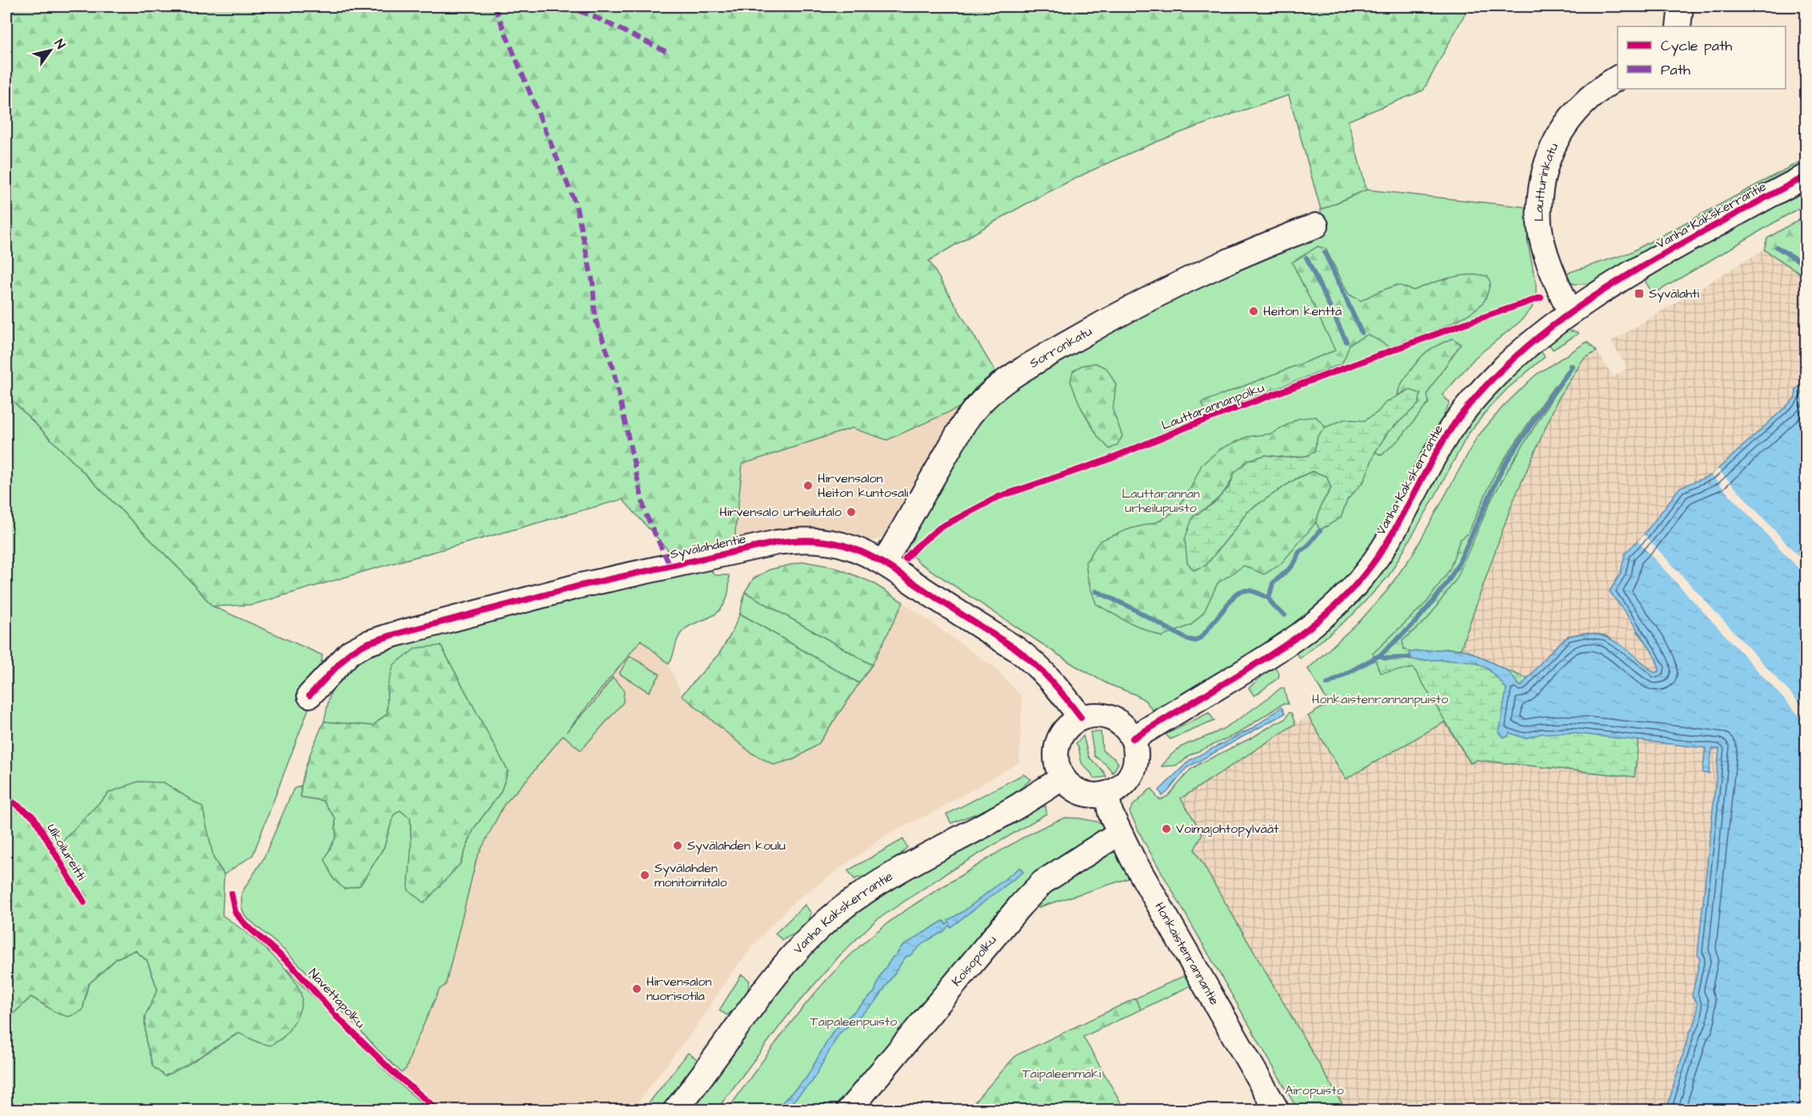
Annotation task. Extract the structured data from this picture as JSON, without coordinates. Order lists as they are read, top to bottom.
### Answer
{
  "streets": {
    "street": [
      "Lautturinkatu",
      "Vanha Kakskerrantie",
      "Sorronkatu",
      "Syvälahdentie",
      "Honkaistenrannantie",
      "Koisopolku"
    ],
    "cycle path": ["Lauttarannanpolku", "Ulkoilureitti", "Navettapolku"]
  },
  "crossings": [
    ["Lautturinkatu", "Vanha Kakskerrantie"],
    ["Vanha Kakskerrantie", "Syvälahdentie"],
    ["Vanha Kakskerrantie", "Honkaistenrannantie"],
    ["Sorronkatu", "Syvälahdentie"],
    ["Syvälahdentie", "Honkaistenrannantie"],
    ["Honkaistenrannantie", "Koisopolku"]
  ],
  "parks": [
    "Lauttarannan urheilupuisto",
    "Honkaistenrannanpuisto",
    "Taipaleenpuisto",
    "Taipaleenmäki",
    "Airopuisto"
  ],
  "places": {
    "transit": ["Syvälahti"],
    "other": [
      "Heiton kenttä",
      "Hirvensalon Heiton kuntosali",
      "Hirvensalo urheilutalo",
      "Voimajohtopylväät",
      "Syvälahden koulu",
      "Syvälahden monitoimitalo",
      "Hirvensalon nuorisotila"
    ]
  },
  "legend": ["Cycle path", "Path"],
  "north": "top right"
}
